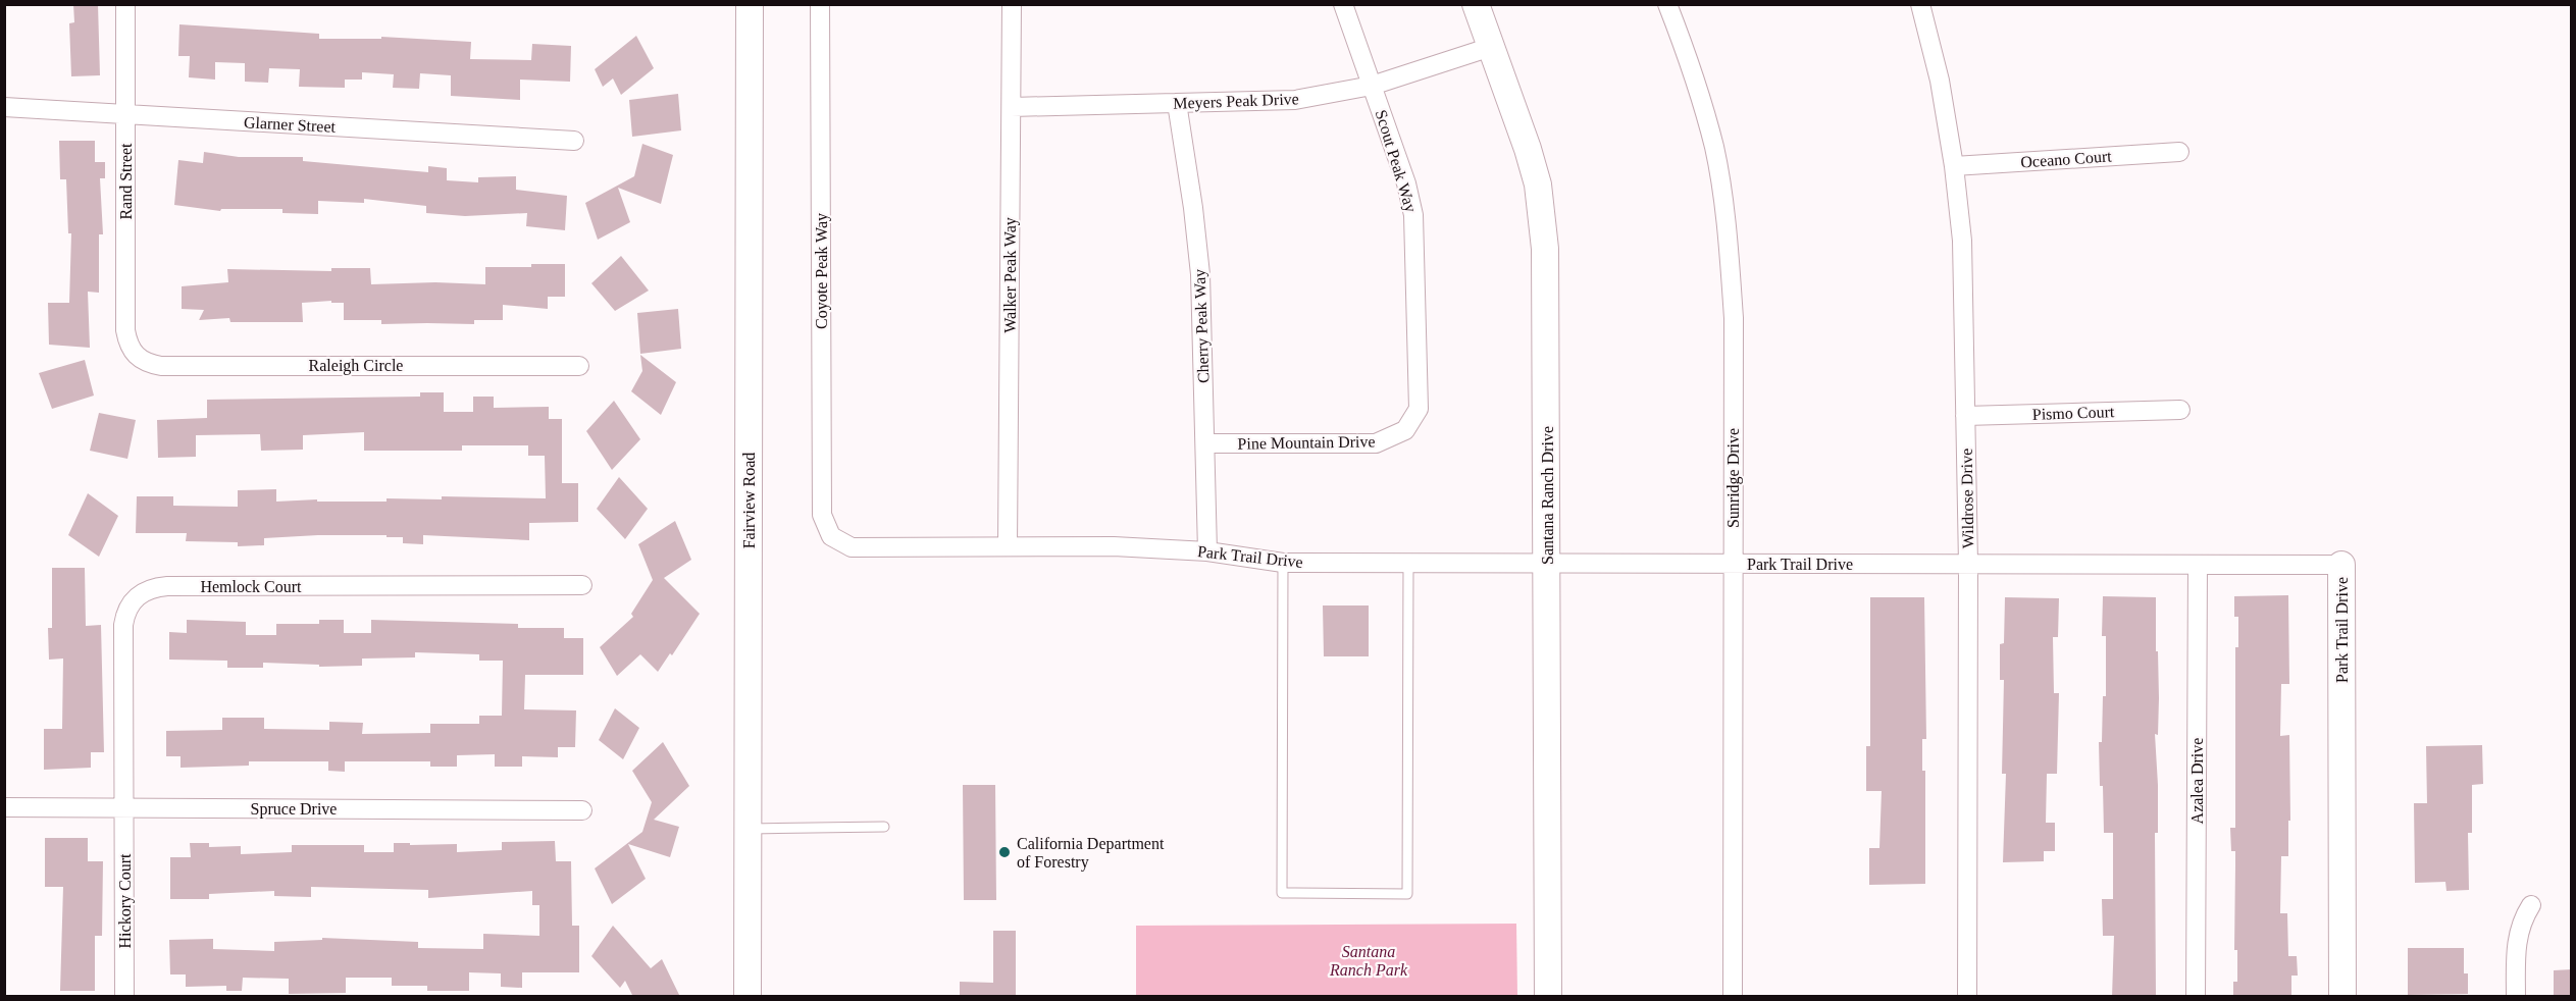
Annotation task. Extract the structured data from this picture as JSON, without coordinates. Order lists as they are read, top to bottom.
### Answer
{
  "streets": {
    "street": [
      "Meyers Peak Drive",
      "Glarner Street",
      "Oceano Court",
      "Scout Peak Way",
      "Rand Street",
      "Coyote Peak Way",
      "Walker Peak Way",
      "Cherry Peak Way",
      "Raleigh Circle",
      "Pismo Court",
      "Pine Mountain Drive",
      "Sunridge Drive",
      "Santana Ranch Drive",
      "Wildrose Drive",
      "Fairview Road",
      "Park Trail Drive",
      "Hemlock Court",
      "Azalea Drive",
      "Spruce Drive",
      "Hickory Court"
    ]
  },
  "crossings": [
    ["Meyers Peak Drive", "Scout Peak Way"],
    ["Meyers Peak Drive", "Walker Peak Way"],
    ["Meyers Peak Drive", "Cherry Peak Way"],
    ["Meyers Peak Drive", "Santana Ranch Drive"],
    ["Glarner Street", "Rand Street"],
    ["Oceano Court", "Wildrose Drive"],
    ["Scout Peak Way", "Pine Mountain Drive"],
    ["Rand Street", "Raleigh Circle"],
    ["Coyote Peak Way", "Park Trail Drive"],
    ["Walker Peak Way", "Park Trail Drive"],
    ["Cherry Peak Way", "Pine Mountain Drive"],
    ["Cherry Peak Way", "Park Trail Drive"],
    ["Pismo Court", "Wildrose Drive"],
    ["Sunridge Drive", "Park Trail Drive"],
    ["Santana Ranch Drive", "Park Trail Drive"],
    ["Wildrose Drive", "Park Trail Drive"],
    ["Park Trail Drive", "Azalea Drive"],
    ["Hemlock Court", "Spruce Drive"],
    ["Hemlock Court", "Hickory Court"],
    ["Spruce Drive", "Hickory Court"]
  ],
  "parks": ["Santana Ranch Park"],
  "places": ["California Department of Forestry"]
}
